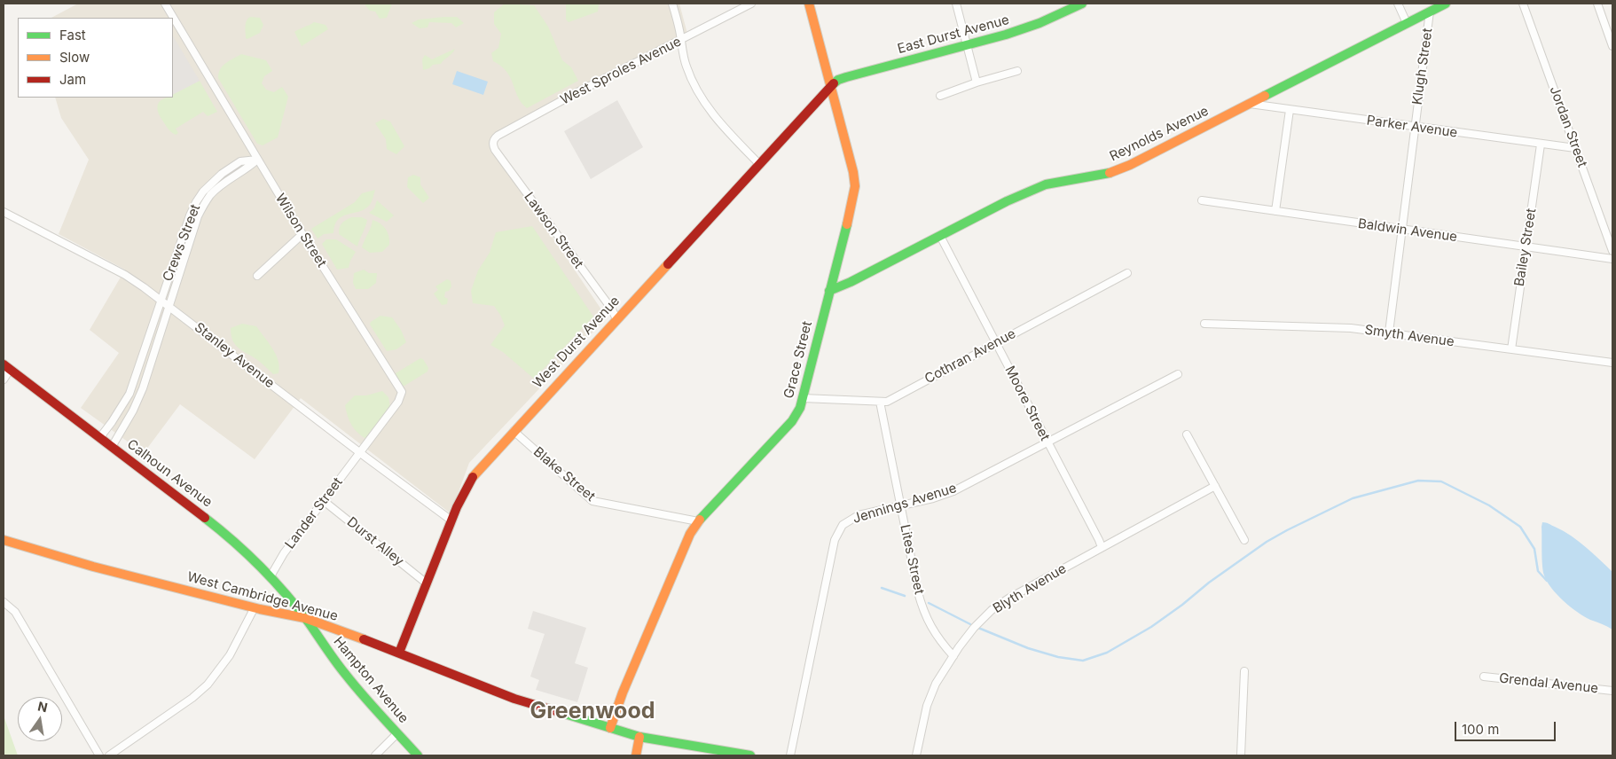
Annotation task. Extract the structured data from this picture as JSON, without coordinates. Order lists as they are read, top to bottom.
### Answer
{
  "streets": {
    "main road": [
      "East Durst Avenue",
      "Reynolds Avenue",
      "West Durst Avenue",
      "Grace Street",
      "Calhoun Avenue",
      "West Cambridge Avenue",
      "Hampton Avenue"
    ],
    "street": [
      "Klugh Street",
      "West Sproles Avenue",
      "Parker Avenue",
      "Jordan Street",
      "Wilson Street",
      "Lawson Street",
      "Baldwin Avenue",
      "Crews Street",
      "Bailey Street",
      "Smyth Avenue",
      "Stanley Avenue",
      "Cothran Avenue",
      "Moore Street",
      "Blake Street",
      "Jennings Avenue",
      "Lander Street",
      "Durst Alley",
      "Lites Street",
      "Blyth Avenue",
      "Grendal Avenue"
    ]
  },
  "crossings": [
    ["East Durst Avenue", "West Durst Avenue"],
    ["East Durst Avenue", "Grace Street"],
    ["Klugh Street", "Parker Avenue"],
    ["Klugh Street", "Reynolds Avenue"],
    ["Klugh Street", "Baldwin Avenue"],
    ["Klugh Street", "Smyth Avenue"],
    ["West Sproles Avenue", "Lawson Street"],
    ["Parker Avenue", "Jordan Street"],
    ["Parker Avenue", "Reynolds Avenue"],
    ["Parker Avenue", "Bailey Street"],
    ["Reynolds Avenue", "Grace Street"],
    ["Reynolds Avenue", "Moore Street"],
    ["Wilson Street", "Crews Street"],
    ["Wilson Street", "Stanley Avenue"],
    ["Wilson Street", "Lander Street"],
    ["Lawson Street", "West Durst Avenue"],
    ["Baldwin Avenue", "Bailey Street"],
    ["Crews Street", "Stanley Avenue"],
    ["Crews Street", "Calhoun Avenue"],
    ["Bailey Street", "Smyth Avenue"],
    ["West Durst Avenue", "Stanley Avenue"],
    ["West Durst Avenue", "Grace Street"],
    ["West Durst Avenue", "Blake Street"],
    ["West Durst Avenue", "Durst Alley"],
    ["West Durst Avenue", "West Cambridge Avenue"],
    ["Stanley Avenue", "Lander Street"],
    ["Cothran Avenue", "Grace Street"],
    ["Cothran Avenue", "Moore Street"],
    ["Cothran Avenue", "Lites Street"],
    ["Grace Street", "Blake Street"],
    ["Grace Street", "West Cambridge Avenue"],
    ["Moore Street", "Jennings Avenue"],
    ["Moore Street", "Blyth Avenue"],
    ["Calhoun Avenue", "Lander Street"],
    ["Calhoun Avenue", "West Cambridge Avenue"],
    ["Calhoun Avenue", "Hampton Avenue"],
    ["Jennings Avenue", "Lites Street"],
    ["Lander Street", "Durst Alley"],
    ["Lites Street", "Blyth Avenue"],
    ["West Cambridge Avenue", "Hampton Avenue"]
  ],
  "districts": ["Greenwood"],
  "legend": ["Fast", "Slow", "Jam"],
  "scale_bar": "100 m",
  "north": "top"
}
